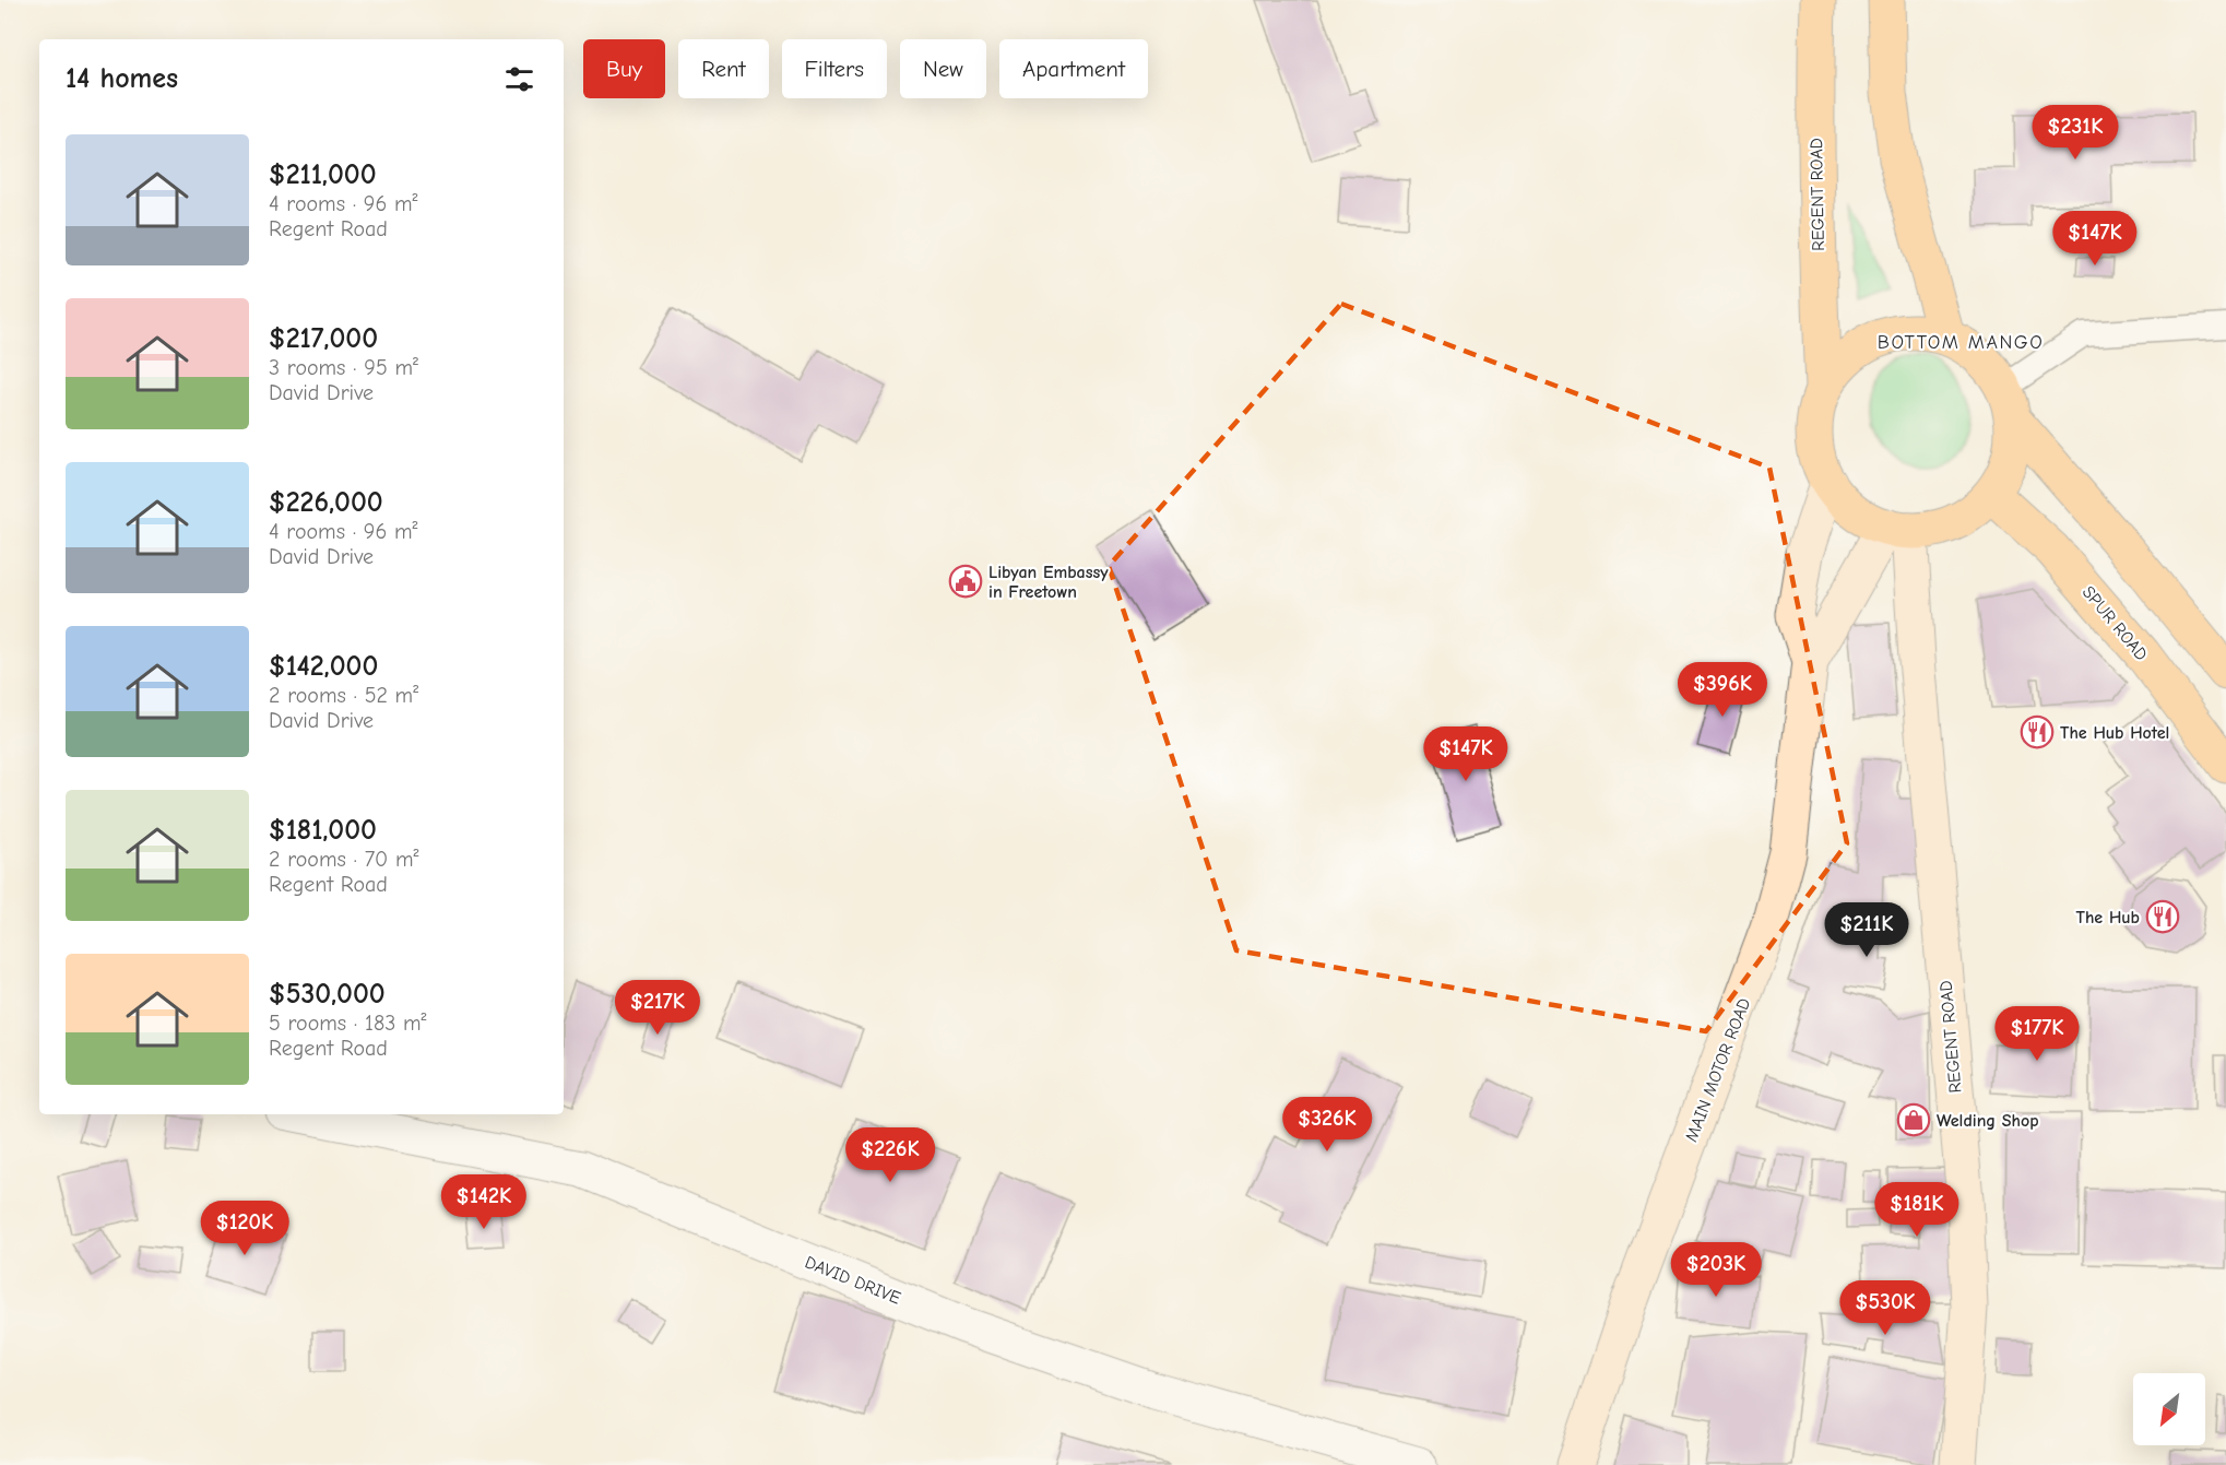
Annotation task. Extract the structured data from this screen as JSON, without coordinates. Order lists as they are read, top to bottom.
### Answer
{
  "streets": {
    "main road": ["REGENT ROAD", "SPUR ROAD", "MAIN MOTOR ROAD"],
    "street": ["DAVID DRIVE"]
  },
  "crossings": [
    ["REGENT ROAD", "SPUR ROAD"],
    ["REGENT ROAD", "MAIN MOTOR ROAD"],
    ["SPUR ROAD", "MAIN MOTOR ROAD"]
  ],
  "districts": ["BOTTOM MANGO"],
  "places": {
    "public building": ["Libyan Embassy in Freetown"],
    "restaurant": ["The Hub Hotel", "The Hub"],
    "shop": ["Welding Shop"]
  },
  "north": "bottom left",
  "page": {
    "chip": [
      "Buy",
      "Rent",
      "Filters",
      "New",
      "Apartment"
    ],
    "heading": "14 homes",
    "price": [
      "$231K",
      "$147K",
      "$396K",
      "$147K",
      "$211K",
      "$217K",
      "$177K",
      "$326K",
      "$226K",
      "$142K",
      "$181K",
      "$120K",
      "$203K",
      "$530K"
    ],
    "list": [
      {
        "name": "$211,000",
        "note": "4 rooms · 96 m² · Regent Road"
      },
      {
        "name": "$217,000",
        "note": "3 rooms · 95 m² · David Drive"
      },
      {
        "name": "$226,000",
        "note": "4 rooms · 96 m² · David Drive"
      },
      {
        "name": "$142,000",
        "note": "2 rooms · 52 m² · David Drive"
      },
      {
        "name": "$181,000",
        "note": "2 rooms · 70 m² · Regent Road"
      },
      {
        "name": "$530,000",
        "note": "5 rooms · 183 m² · Regent Road"
      }
    ]
  }
}
